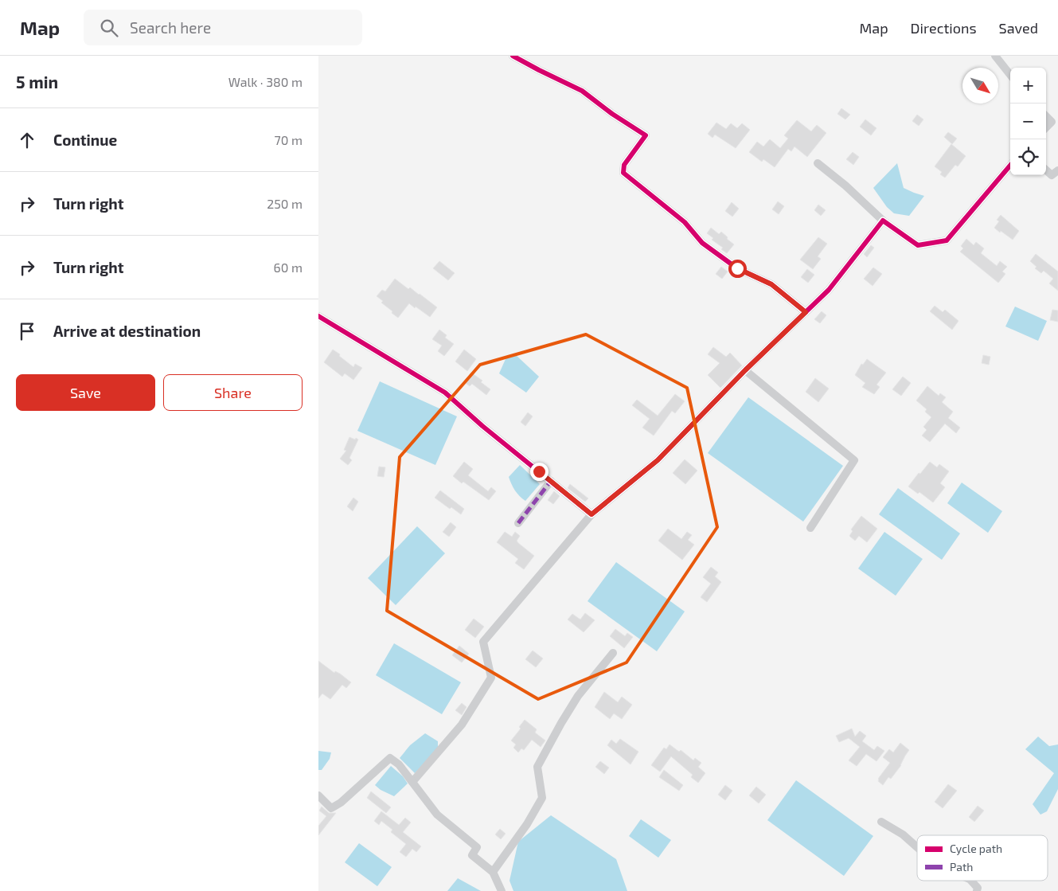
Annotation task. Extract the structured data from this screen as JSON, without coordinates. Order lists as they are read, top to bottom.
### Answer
{
  "legend": ["Cycle path", "Path"],
  "north": "bottom right",
  "page": {
    "header": "Map",
    "search": "Search here",
    "nav": ["Map", "Directions", "Saved"],
    "heading": ["5 min", "Walk · 380 m"],
    "map_buttons": ["+", "−"],
    "list": [
      ["Continue", "70 m"],
      ["Turn right", "250 m"],
      ["Turn right", "60 m"],
      "Arrive at destination"
    ],
    "buttons": ["Save", "Share"]
  }
}
